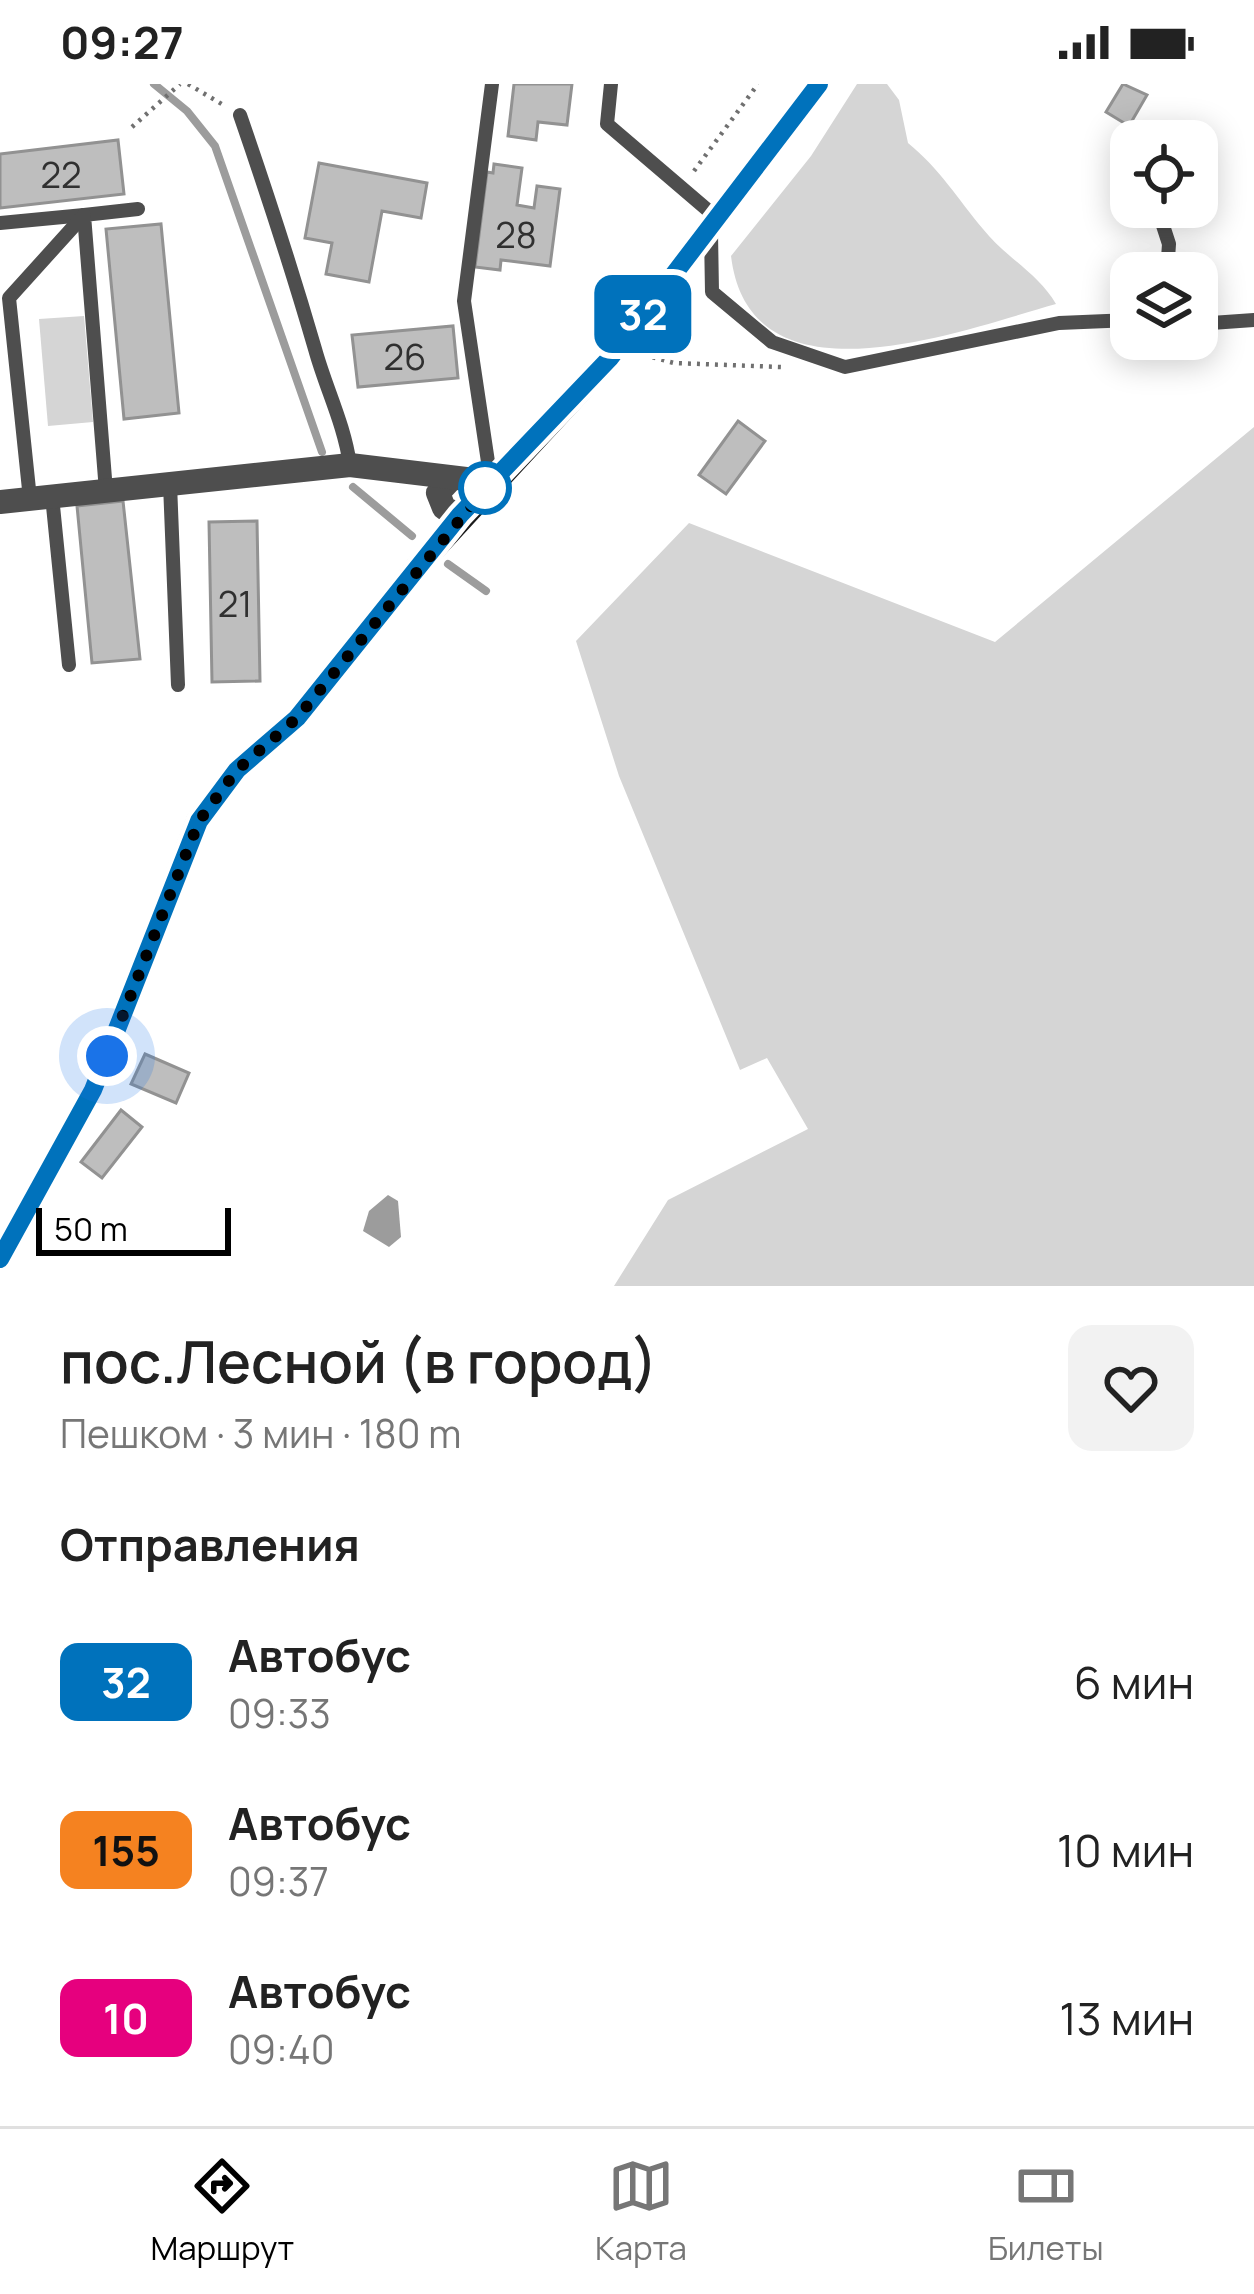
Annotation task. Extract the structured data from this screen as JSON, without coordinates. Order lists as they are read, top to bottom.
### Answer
{
  "lines": ["bus line 32"],
  "house_numbers": [
    "22",
    "28",
    "26",
    "21"
  ],
  "scale_bar": "50 m",
  "page": {
    "status": "09:27",
    "on_map": "32",
    "scale": "50 m",
    "heading": [
      ["пос.Лесной (в город)", "Пешком · 3 мин · 180 m"],
      "Отправления"
    ],
    "list": [
      {
        "mark": "32",
        "name": "Автобус",
        "note": "09:33",
        "value": "6 мин"
      },
      {
        "mark": "155",
        "name": "Автобус",
        "note": "09:37",
        "value": "10 мин"
      },
      {
        "mark": "10",
        "name": "Автобус",
        "note": "09:40",
        "value": "13 мин"
      }
    ],
    "tabs": ["Маршрут", "Карта", "Билеты"]
  }
}
